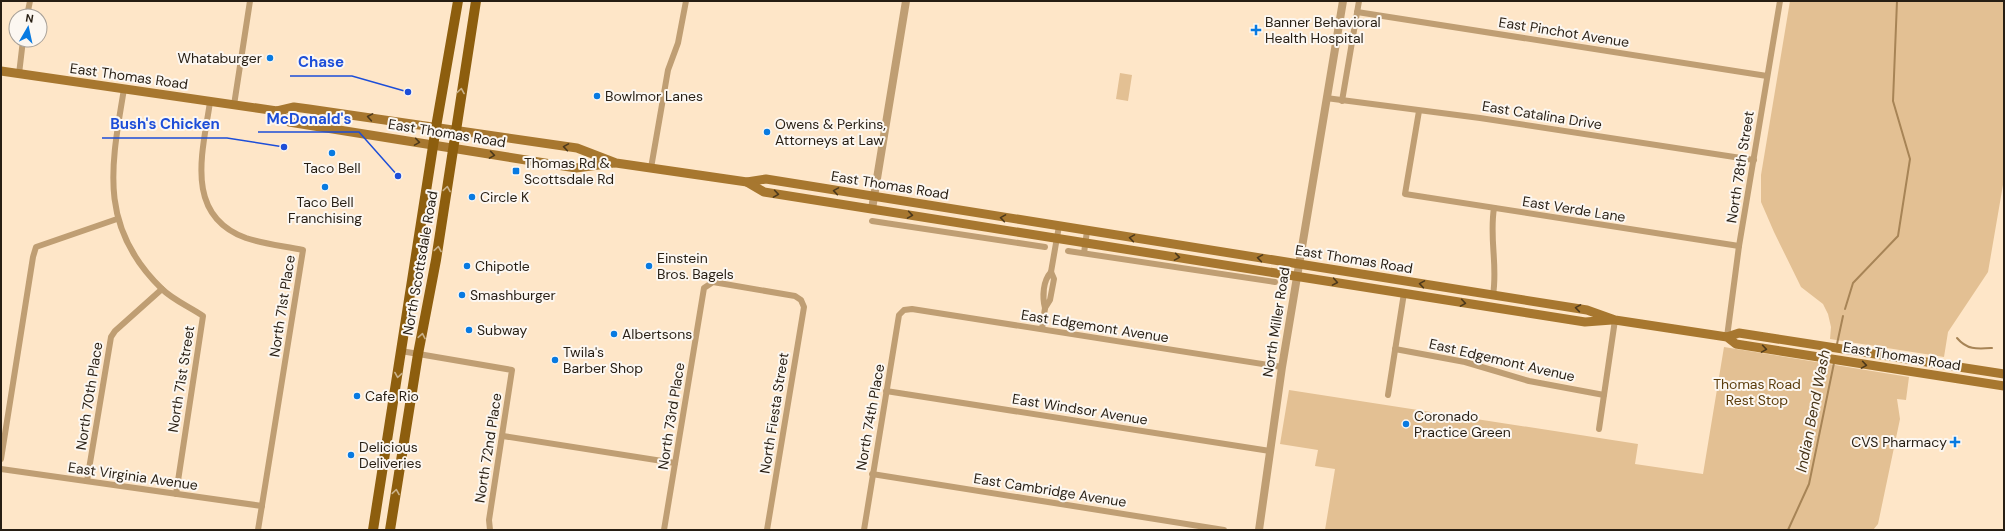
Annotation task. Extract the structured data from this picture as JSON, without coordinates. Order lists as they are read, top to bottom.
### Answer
{
  "streets": {
    "main road": ["East Thomas Road", "North Scottsdale Road"],
    "street": [
      "East Pinchot Avenue",
      "East Catalina Drive",
      "North 78th Street",
      "East Verde Lane",
      "North 71st Place",
      "North Miller Road",
      "East Edgemont Avenue",
      "North 71st Street",
      "North 70th Place",
      "East Windsor Avenue",
      "North Fiesta Street",
      "North 73rd Place",
      "North 74th Place",
      "North 72nd Place",
      "East Virginia Avenue",
      "East Cambridge Avenue"
    ]
  },
  "crossings": [
    ["East Pinchot Avenue", "North 78th Street"],
    ["East Thomas Road", "North 78th Street"],
    ["East Thomas Road", "North Scottsdale Road"],
    ["East Thomas Road", "North 71st Place"],
    ["East Thomas Road", "North Miller Road"],
    ["East Thomas Road", "North 71st Street"],
    ["East Catalina Drive", "North 78th Street"],
    ["East Catalina Drive", "East Verde Lane"],
    ["East Catalina Drive", "North Miller Road"],
    ["North 78th Street", "East Verde Lane"],
    ["North Scottsdale Road", "North 72nd Place"],
    ["North 71st Place", "East Virginia Avenue"],
    ["North Miller Road", "East Edgemont Avenue"],
    ["North Miller Road", "East Windsor Avenue"],
    ["East Edgemont Avenue", "North 74th Place"],
    ["North 71st Street", "North 70th Place"],
    ["North 71st Street", "East Virginia Avenue"],
    ["North 70th Place", "East Virginia Avenue"],
    ["East Windsor Avenue", "North 74th Place"],
    ["North Fiesta Street", "North 73rd Place"],
    ["North 74th Place", "East Cambridge Avenue"]
  ],
  "water": ["Indian Bend Wash"],
  "parks": ["Thomas Road Rest Stop"],
  "places": {
    "health": ["Banner Behavioral Health Hospital", "CVS Pharmacy"],
    "other": [
      "Whataburger",
      "Chase",
      "Bowlmor Lanes",
      "Owens & Perkins, Attorneys at Law",
      "Bush's Chicken",
      "Taco Bell",
      "McDonald's",
      "Taco Bell Franchising",
      "Circle K",
      "Chipotle",
      "Einstein Bros. Bagels",
      "Smashburger",
      "Subway",
      "Albertsons",
      "Twila's Barber Shop",
      "Cafe Rio",
      "Coronado Practice Green",
      "Delicious Deliveries"
    ],
    "transit": ["Thomas Rd & Scottsdale Rd"]
  },
  "north": "top"
}
